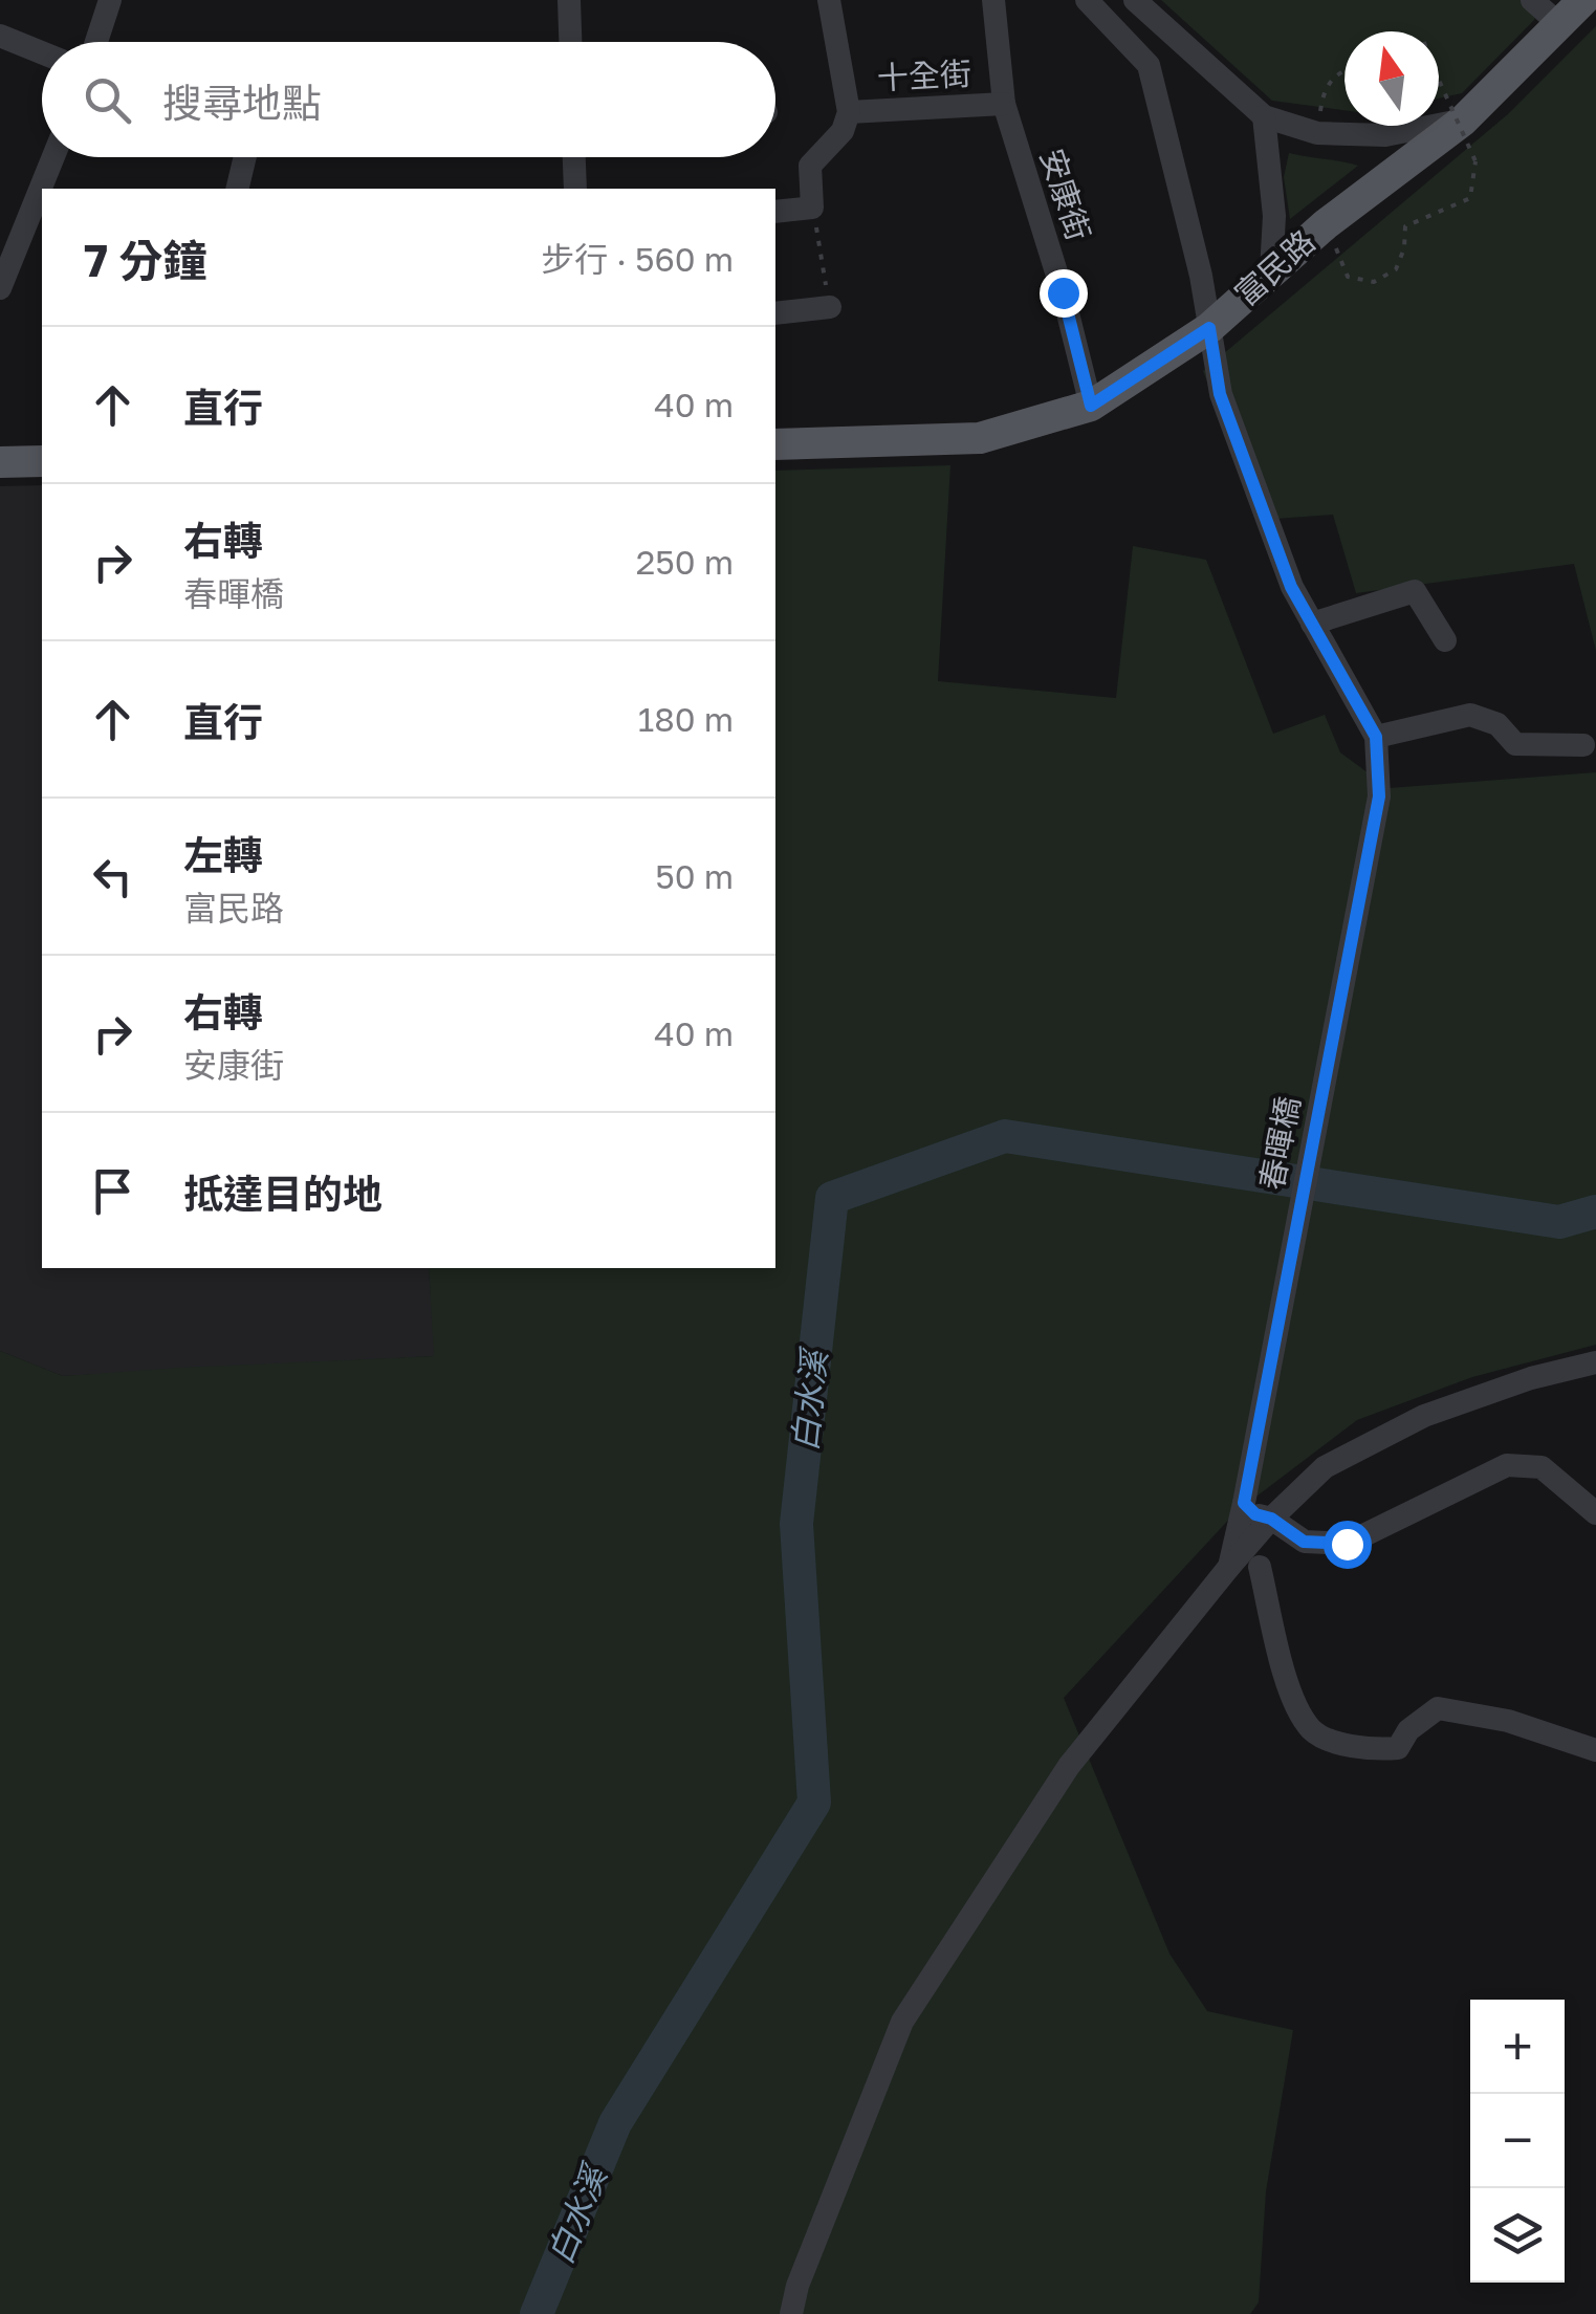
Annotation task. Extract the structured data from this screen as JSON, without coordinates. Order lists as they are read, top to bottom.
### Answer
{
  "streets": {
    "main road": ["富民路"],
    "street": ["十全街", "安康街", "春暉橋"]
  },
  "crossings": [
    ["十全街", "安康街"],
    ["安康街", "富民路"]
  ],
  "water": ["白水溪"],
  "north": "top",
  "page": {
    "search": "搜尋地點",
    "heading": ["7 分鐘", "步行 · 560 m"],
    "list": [
      ["直行", "40 m"],
      ["右轉", "春暉橋", "250 m"],
      ["直行", "180 m"],
      ["左轉", "富民路", "50 m"],
      ["右轉", "安康街", "40 m"],
      "抵達目的地"
    ],
    "map_buttons": ["+", "−"]
  }
}
